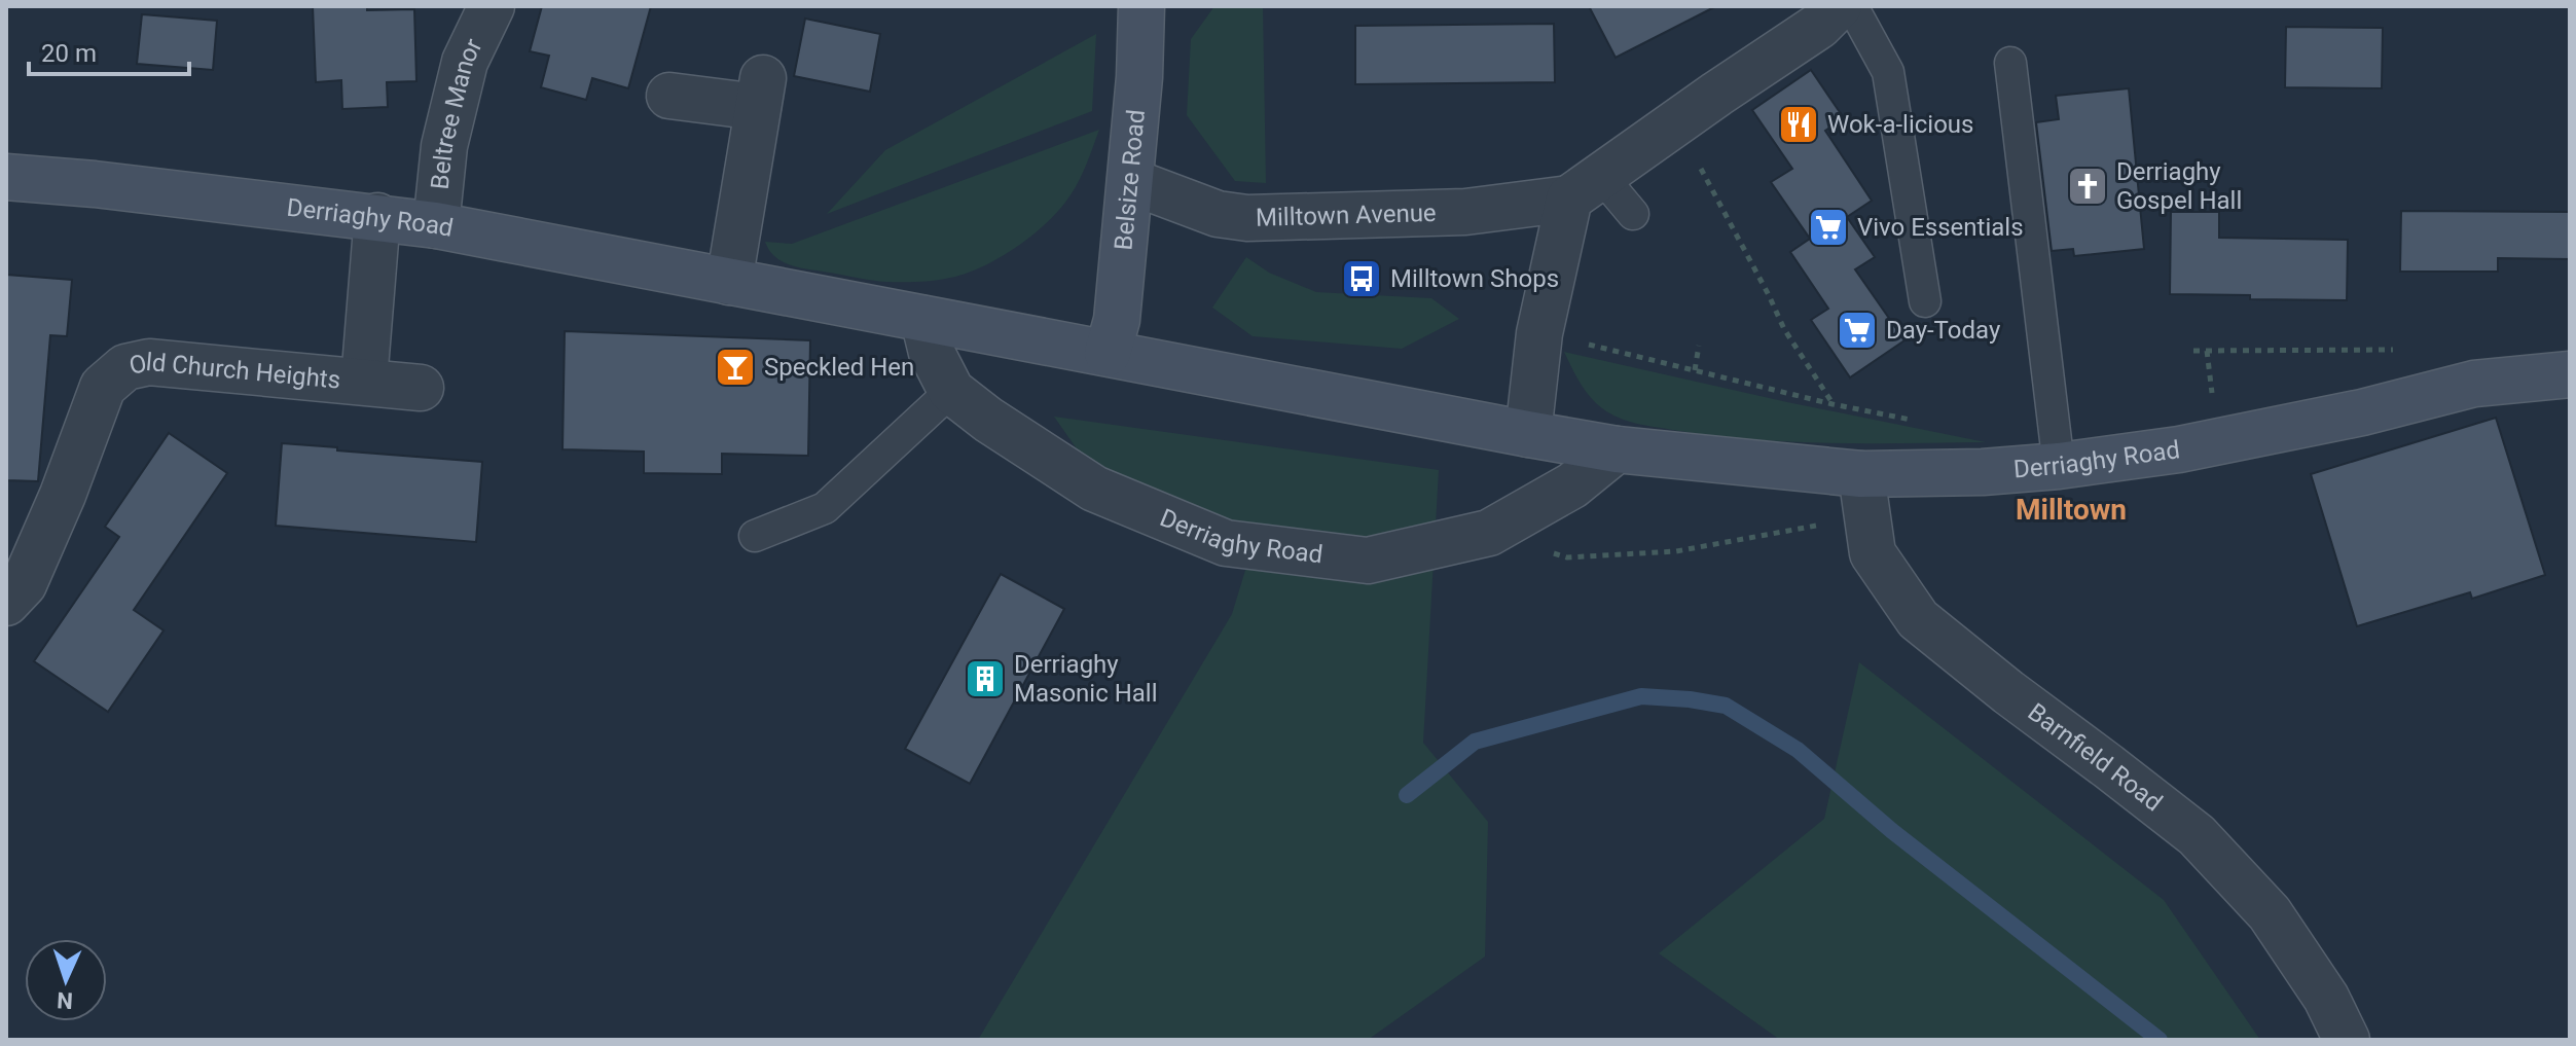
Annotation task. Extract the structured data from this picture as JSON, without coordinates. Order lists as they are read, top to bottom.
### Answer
{
  "streets": {
    "street": [
      "Beltree Manor",
      "Belsize Road",
      "Milltown Avenue",
      "Derriaghy Road",
      "Old Church Heights",
      "Barnfield Road"
    ]
  },
  "crossings": [
    ["Beltree Manor", "Derriaghy Road"],
    ["Belsize Road", "Milltown Avenue"],
    ["Belsize Road", "Derriaghy Road"],
    ["Derriaghy Road", "Old Church Heights"],
    ["Derriaghy Road", "Barnfield Road"]
  ],
  "districts": ["Milltown"],
  "places": {
    "restaurant": ["Wok-a-licious"],
    "church": ["Derriaghy Gospel Hall"],
    "supermarket": ["Vivo Essentials", "Day-Today"],
    "bus stop": ["Milltown Shops"],
    "bar": ["Speckled Hen"],
    "building": ["Derriaghy Masonic Hall"]
  },
  "scale_bar": "20 m",
  "north": "bottom"
}
